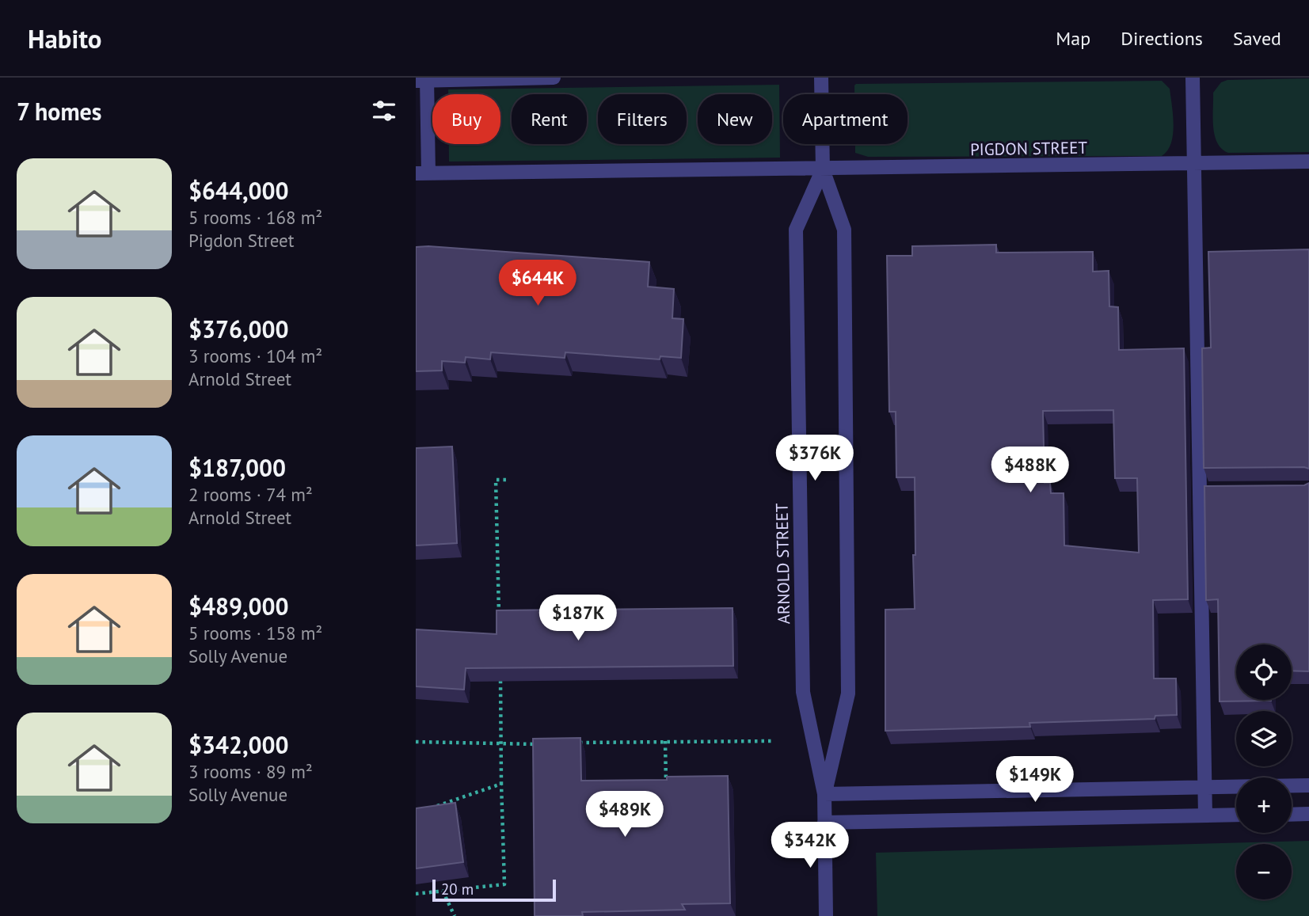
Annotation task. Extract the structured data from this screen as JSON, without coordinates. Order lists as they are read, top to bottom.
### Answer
{
  "streets": {
    "street": ["PIGDON STREET", "ARNOLD STREET"]
  },
  "crossings": [
    ["PIGDON STREET", "ARNOLD STREET"]
  ],
  "scale_bar": "20 m",
  "page": {
    "header": "Habito",
    "nav": ["Map", "Directions", "Saved"],
    "heading": "7 homes",
    "chip": [
      "Buy",
      "Rent",
      "Filters",
      "New",
      "Apartment"
    ],
    "list": [
      {
        "name": "$644,000",
        "note": "5 rooms · 168 m² · Pigdon Street"
      },
      {
        "name": "$376,000",
        "note": "3 rooms · 104 m² · Arnold Street"
      },
      {
        "name": "$187,000",
        "note": "2 rooms · 74 m² · Arnold Street"
      },
      {
        "name": "$489,000",
        "note": "5 rooms · 158 m² · Solly Avenue"
      },
      {
        "name": "$342,000",
        "note": "3 rooms · 89 m² · Solly Avenue"
      }
    ],
    "price": [
      "$644K",
      "$376K",
      "$488K",
      "$187K",
      "$149K",
      "$489K",
      "$342K"
    ],
    "map_buttons": ["+", "−"],
    "scale": "20 m"
  }
}
